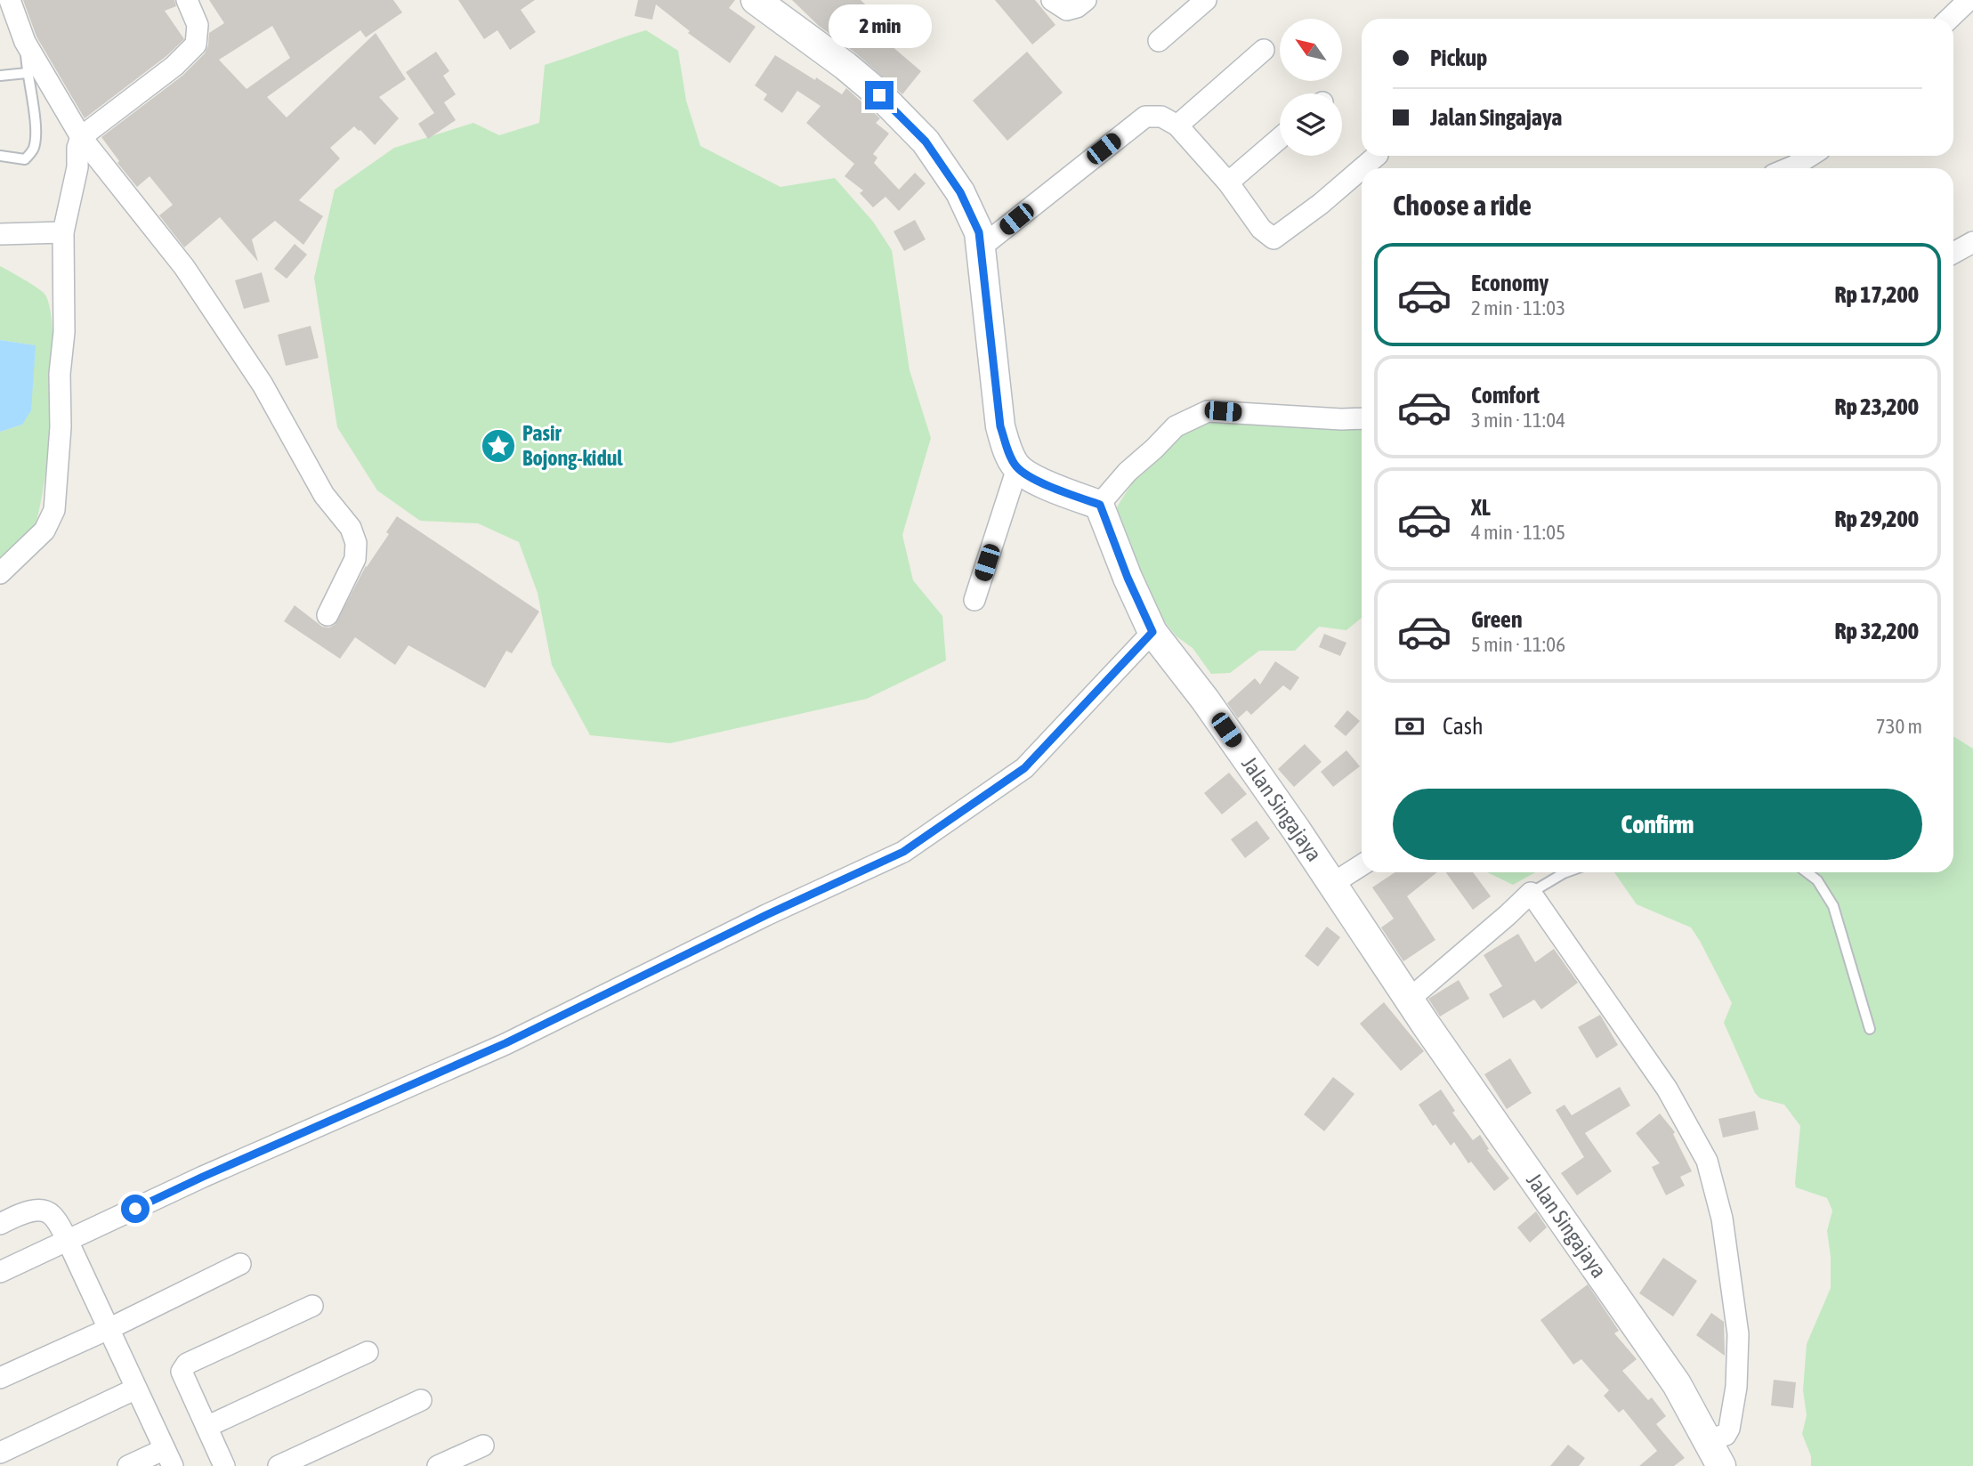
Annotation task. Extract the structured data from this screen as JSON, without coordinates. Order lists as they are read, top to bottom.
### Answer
{
  "streets": {
    "street": ["Jalan Singajaya"]
  },
  "places": {
    "place": ["Pasir Bojong-kidul"]
  },
  "north": "top left",
  "page": {
    "bubble": "2 min",
    "banner": ["Pickup", "Jalan Singajaya"],
    "heading": "Choose a ride",
    "list": [
      {
        "name": "Economy",
        "note": "2 min · 11:03",
        "value": "Rp 17,200"
      },
      {
        "name": "Comfort",
        "note": "3 min · 11:04",
        "value": "Rp 23,200"
      },
      {
        "name": "XL",
        "note": "4 min · 11:05",
        "value": "Rp 29,200"
      },
      {
        "name": "Green",
        "note": "5 min · 11:06",
        "value": "Rp 32,200"
      }
    ],
    "pay": ["Cash", "730 m"],
    "buttons": "Confirm"
  }
}
